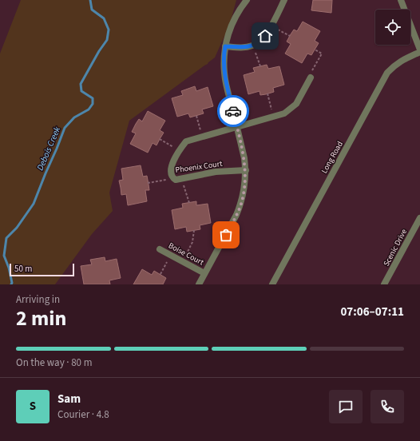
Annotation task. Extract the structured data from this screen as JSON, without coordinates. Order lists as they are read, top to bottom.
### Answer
{
  "streets": {
    "street": [
      "Long Road",
      "Phoenix Court",
      "Scenic Drive",
      "Boise Court"
    ]
  },
  "water": ["Debois Creek"],
  "scale_bar": "50 m",
  "page": {
    "scale": "50 m",
    "heading": ["2 min", "Arriving in", "07:06–07:11"],
    "panel": ["Sam", "Courier · 4.8"],
    "bar": "On the way · 80 m",
    "round": "S"
  }
}
